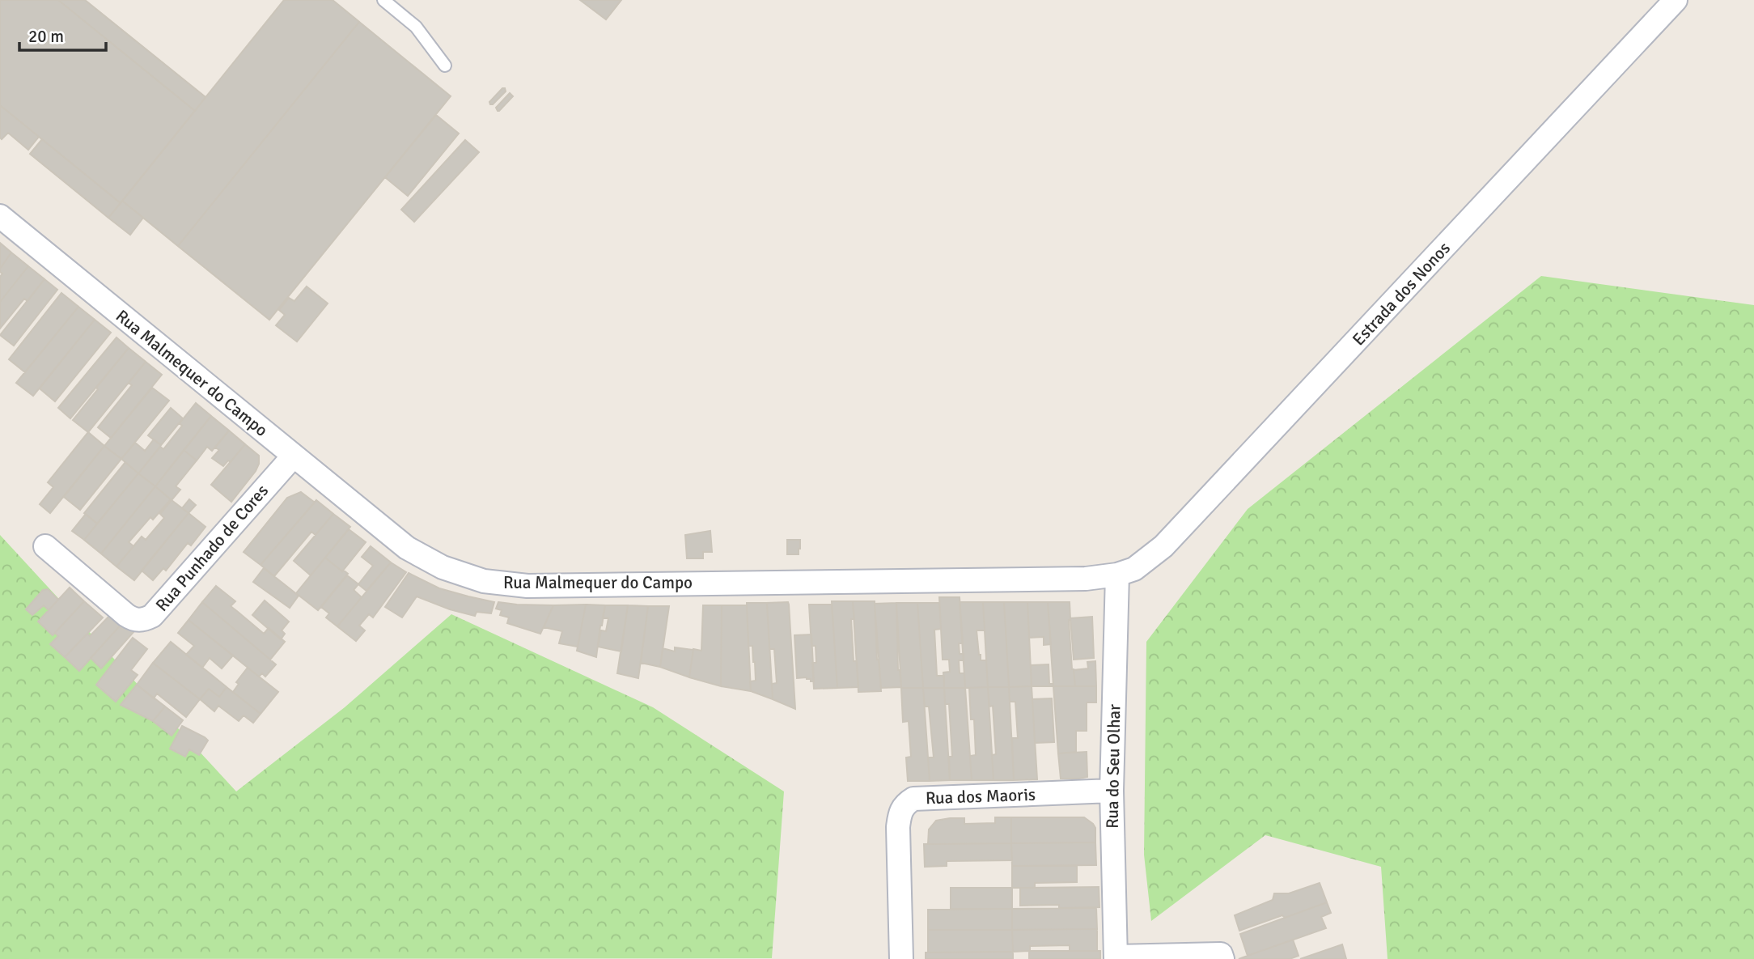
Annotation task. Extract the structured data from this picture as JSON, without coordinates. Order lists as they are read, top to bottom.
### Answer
{
  "streets": {
    "street": [
      "Estrada dos Nonos",
      "Rua Malmequer do Campo",
      "Rua Punhado de Cores",
      "Rua do Seu Olhar",
      "Rua dos Maoris"
    ]
  },
  "crossings": [
    ["Estrada dos Nonos", "Rua Malmequer do Campo"],
    ["Estrada dos Nonos", "Rua do Seu Olhar"],
    ["Rua Malmequer do Campo", "Rua Punhado de Cores"],
    ["Rua Malmequer do Campo", "Rua do Seu Olhar"],
    ["Rua do Seu Olhar", "Rua dos Maoris"]
  ],
  "scale_bar": "20 m"
}
